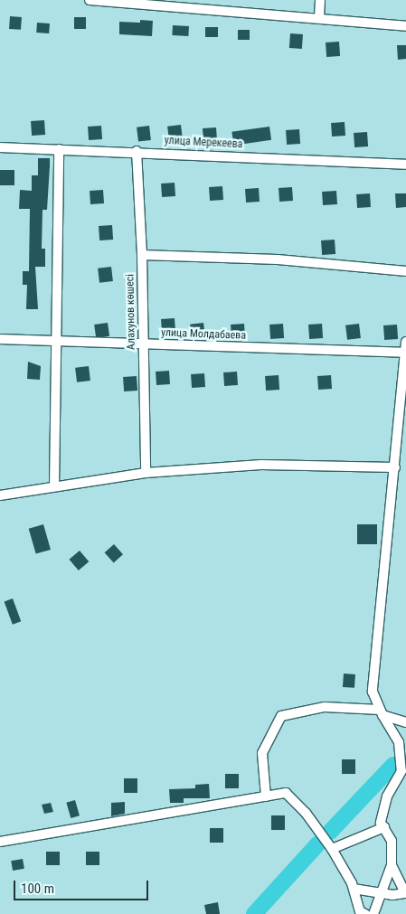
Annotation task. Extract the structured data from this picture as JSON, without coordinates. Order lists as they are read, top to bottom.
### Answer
{
  "streets": {
    "street": ["улица Мерекеева", "Алахунов көшесі", "улица Молдабаева"]
  },
  "crossings": [
    ["улица Мерекеева", "Алахунов көшесі"],
    ["Алахунов көшесі", "улица Молдабаева"]
  ],
  "scale_bar": "100 m"
}
